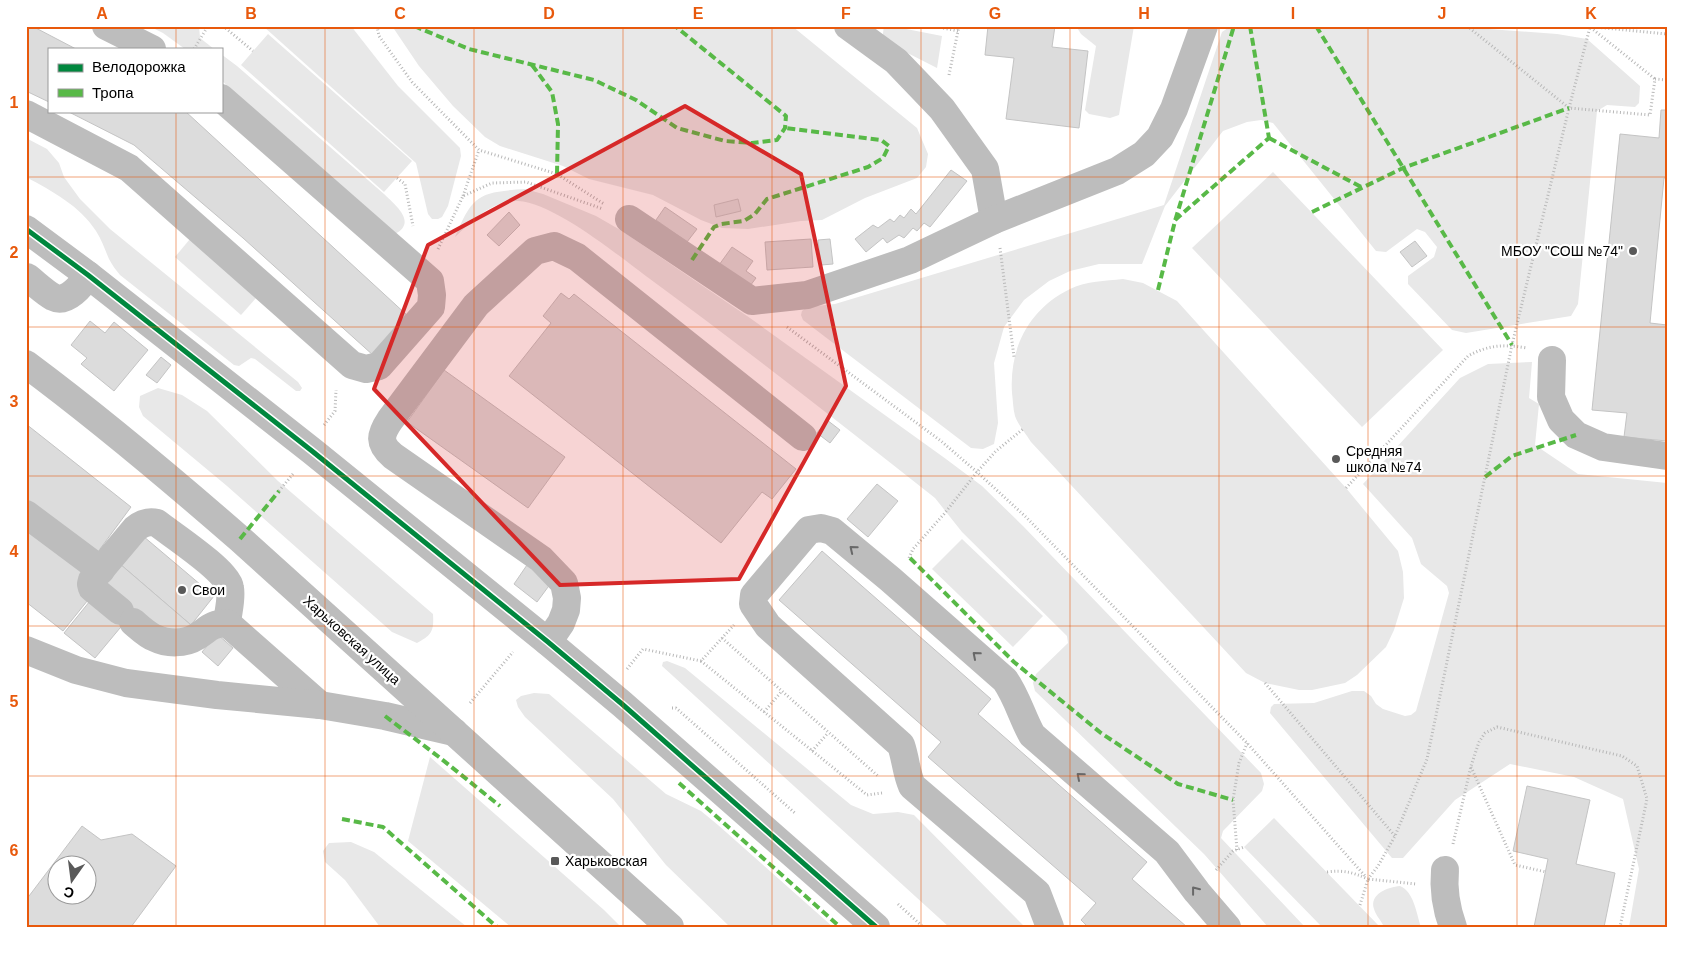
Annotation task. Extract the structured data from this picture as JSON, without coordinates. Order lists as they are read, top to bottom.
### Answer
{
  "streets": {
    "street": ["Харьковская улица"]
  },
  "places": {
    "other": ["МБОУ \"СОШ №74\"", "Средняя школа №74", "Свои"],
    "transit": ["Харьковская"]
  },
  "legend": ["Велодорожка", "Тропа"],
  "north": "bottom",
  "grid": {
    "columns": [
      "A",
      "B",
      "C",
      "D",
      "E",
      "F",
      "G",
      "H",
      "I",
      "J",
      "K"
    ],
    "rows": [
      "1",
      "2",
      "3",
      "4",
      "5",
      "6"
    ]
  }
}
